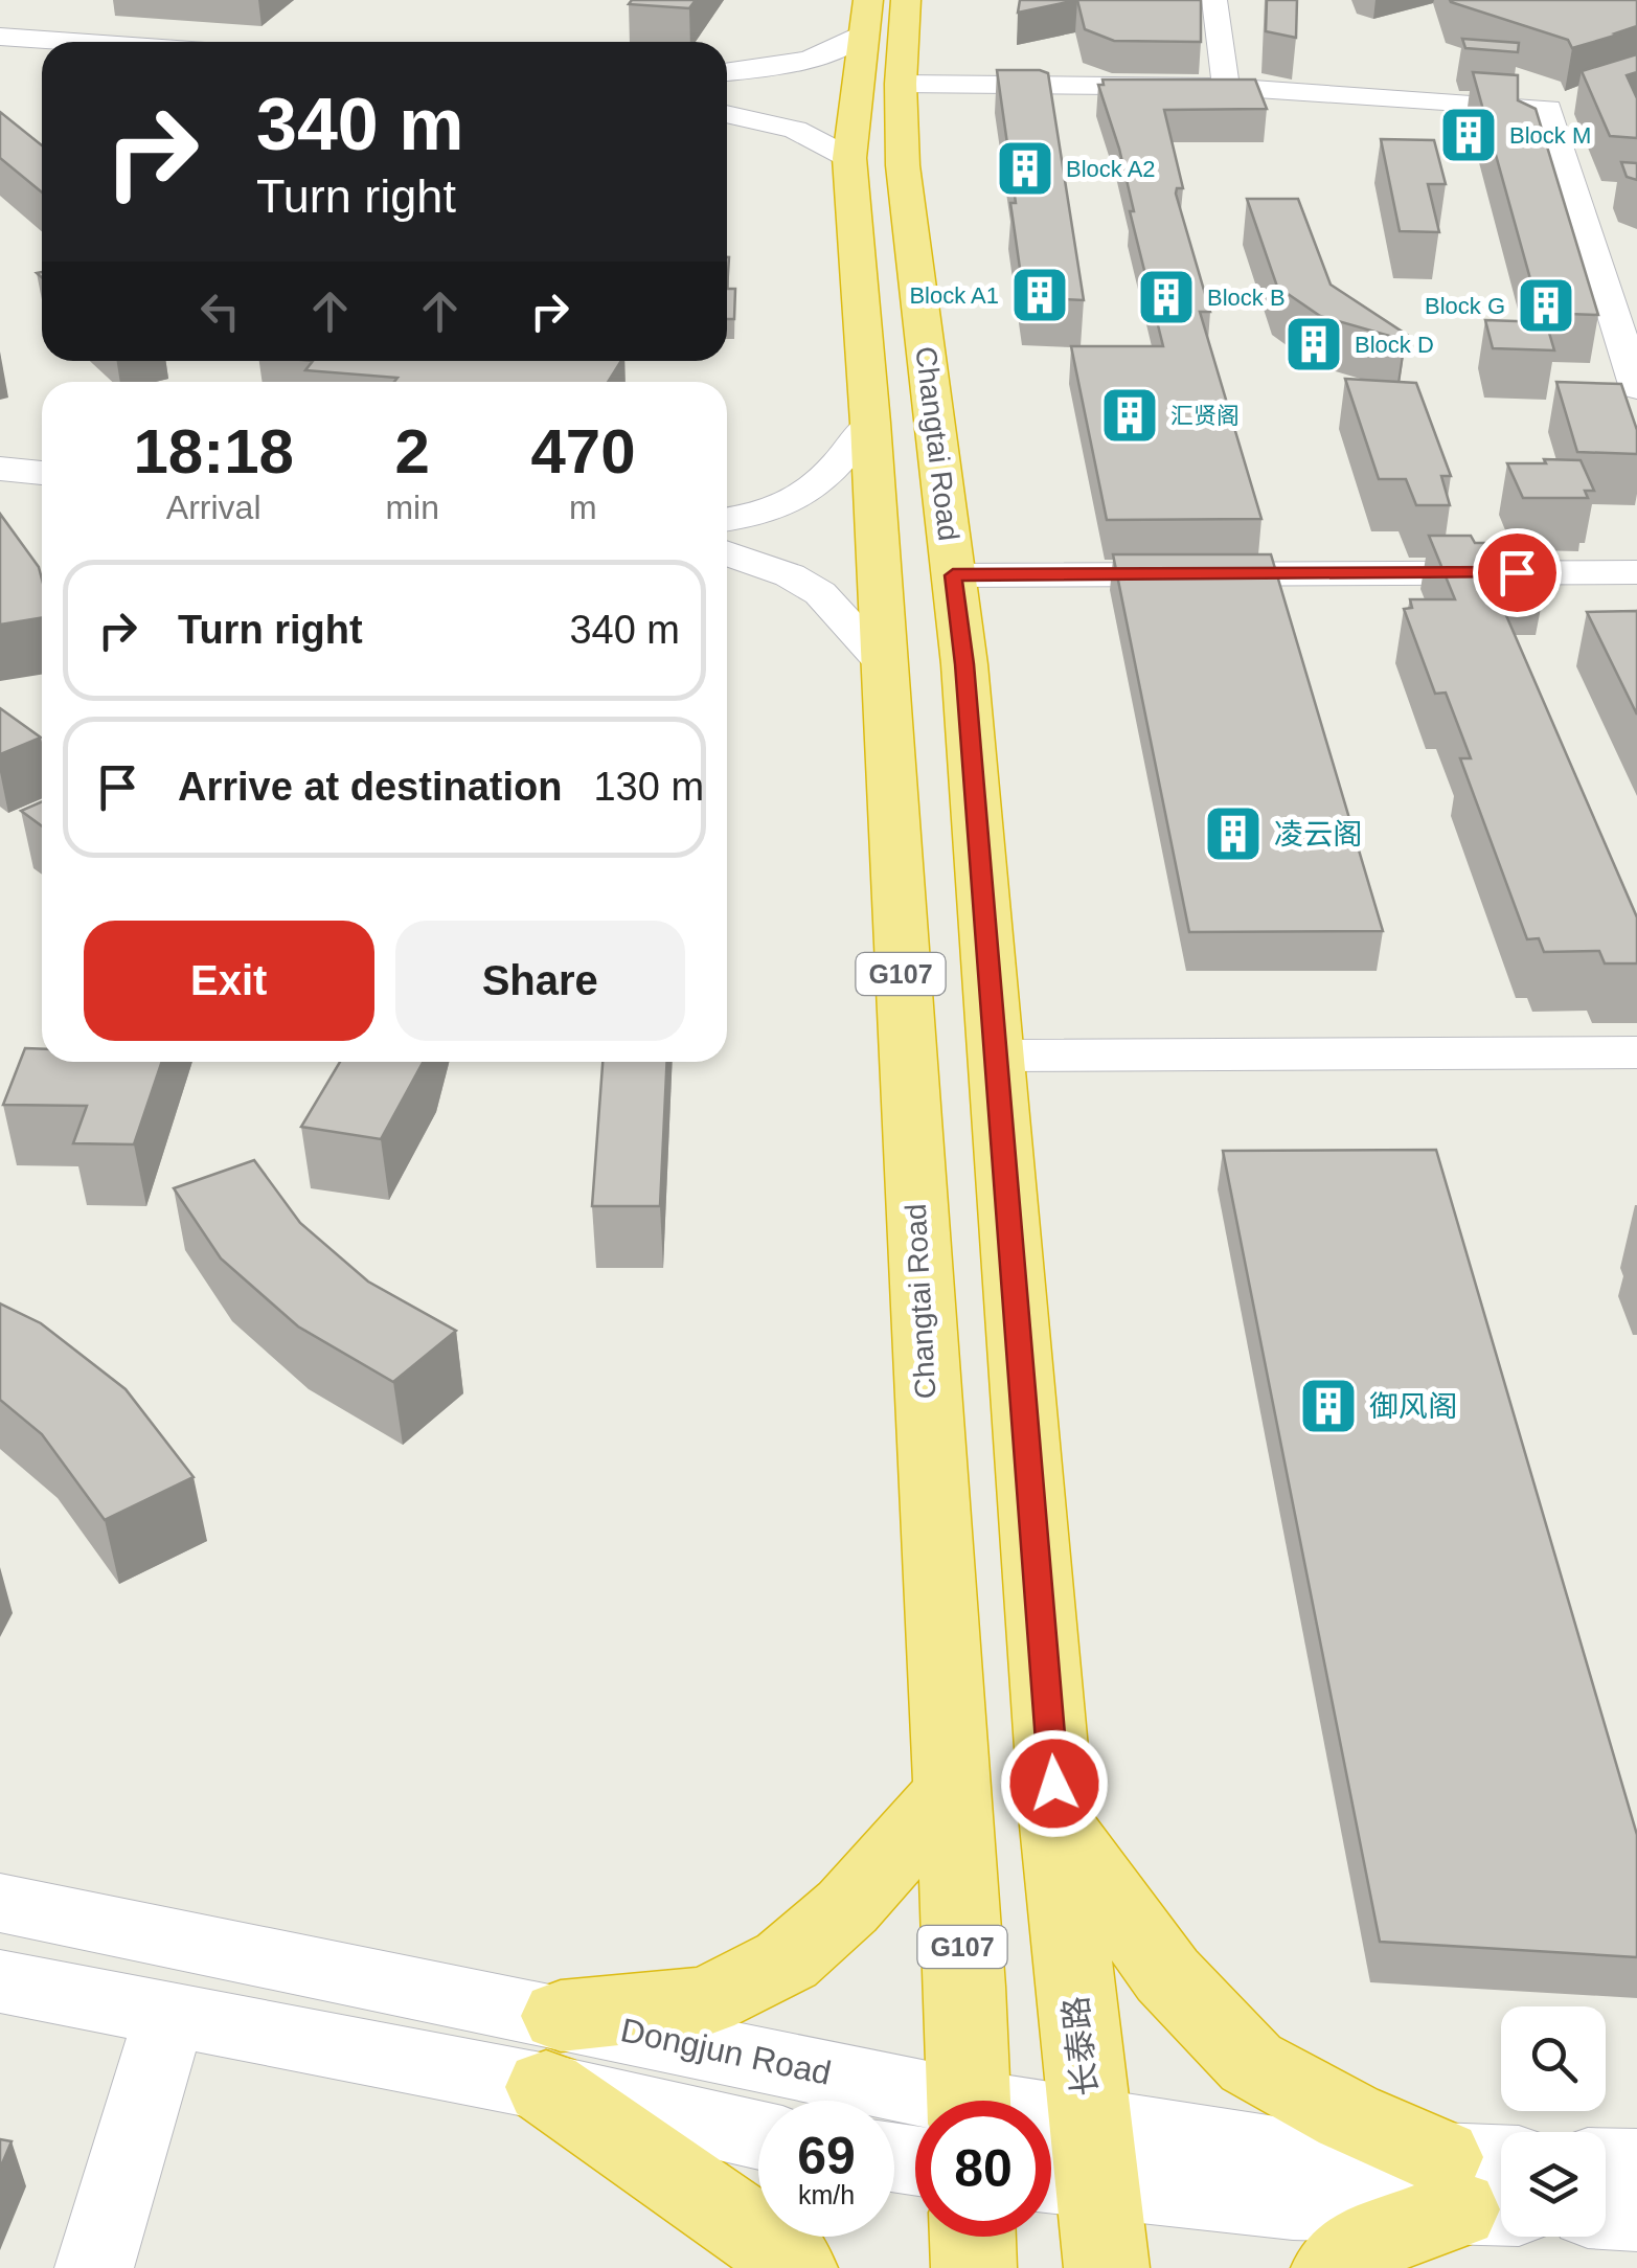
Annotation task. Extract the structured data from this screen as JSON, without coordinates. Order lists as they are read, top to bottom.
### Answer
{
  "streets": {
    "highway": ["Changtai Road", "G107", "长泰路"],
    "street": ["Dongjun Road"]
  },
  "crossings": [
    ["Changtai Road", "G107"],
    ["Changtai Road", "长泰路"],
    ["长泰路", "Dongjun Road"]
  ],
  "places": {
    "building": [
      "Block M",
      "Block A2",
      "Block A1",
      "Block B",
      "Block G",
      "Block D",
      "汇贤阁",
      "凌云阁",
      "御风阁"
    ]
  },
  "page": {
    "turn": ["340 m", "Turn right"],
    "eta": [
      "18:18",
      "Arrival",
      "2",
      "min",
      "470",
      "m"
    ],
    "list": [
      {
        "name": "Turn right",
        "value": "340 m"
      },
      {
        "name": "Arrive at destination",
        "value": "130 m"
      }
    ],
    "buttons": ["Exit", "Share"],
    "speed": "69 km/h",
    "limit": "80"
  }
}
